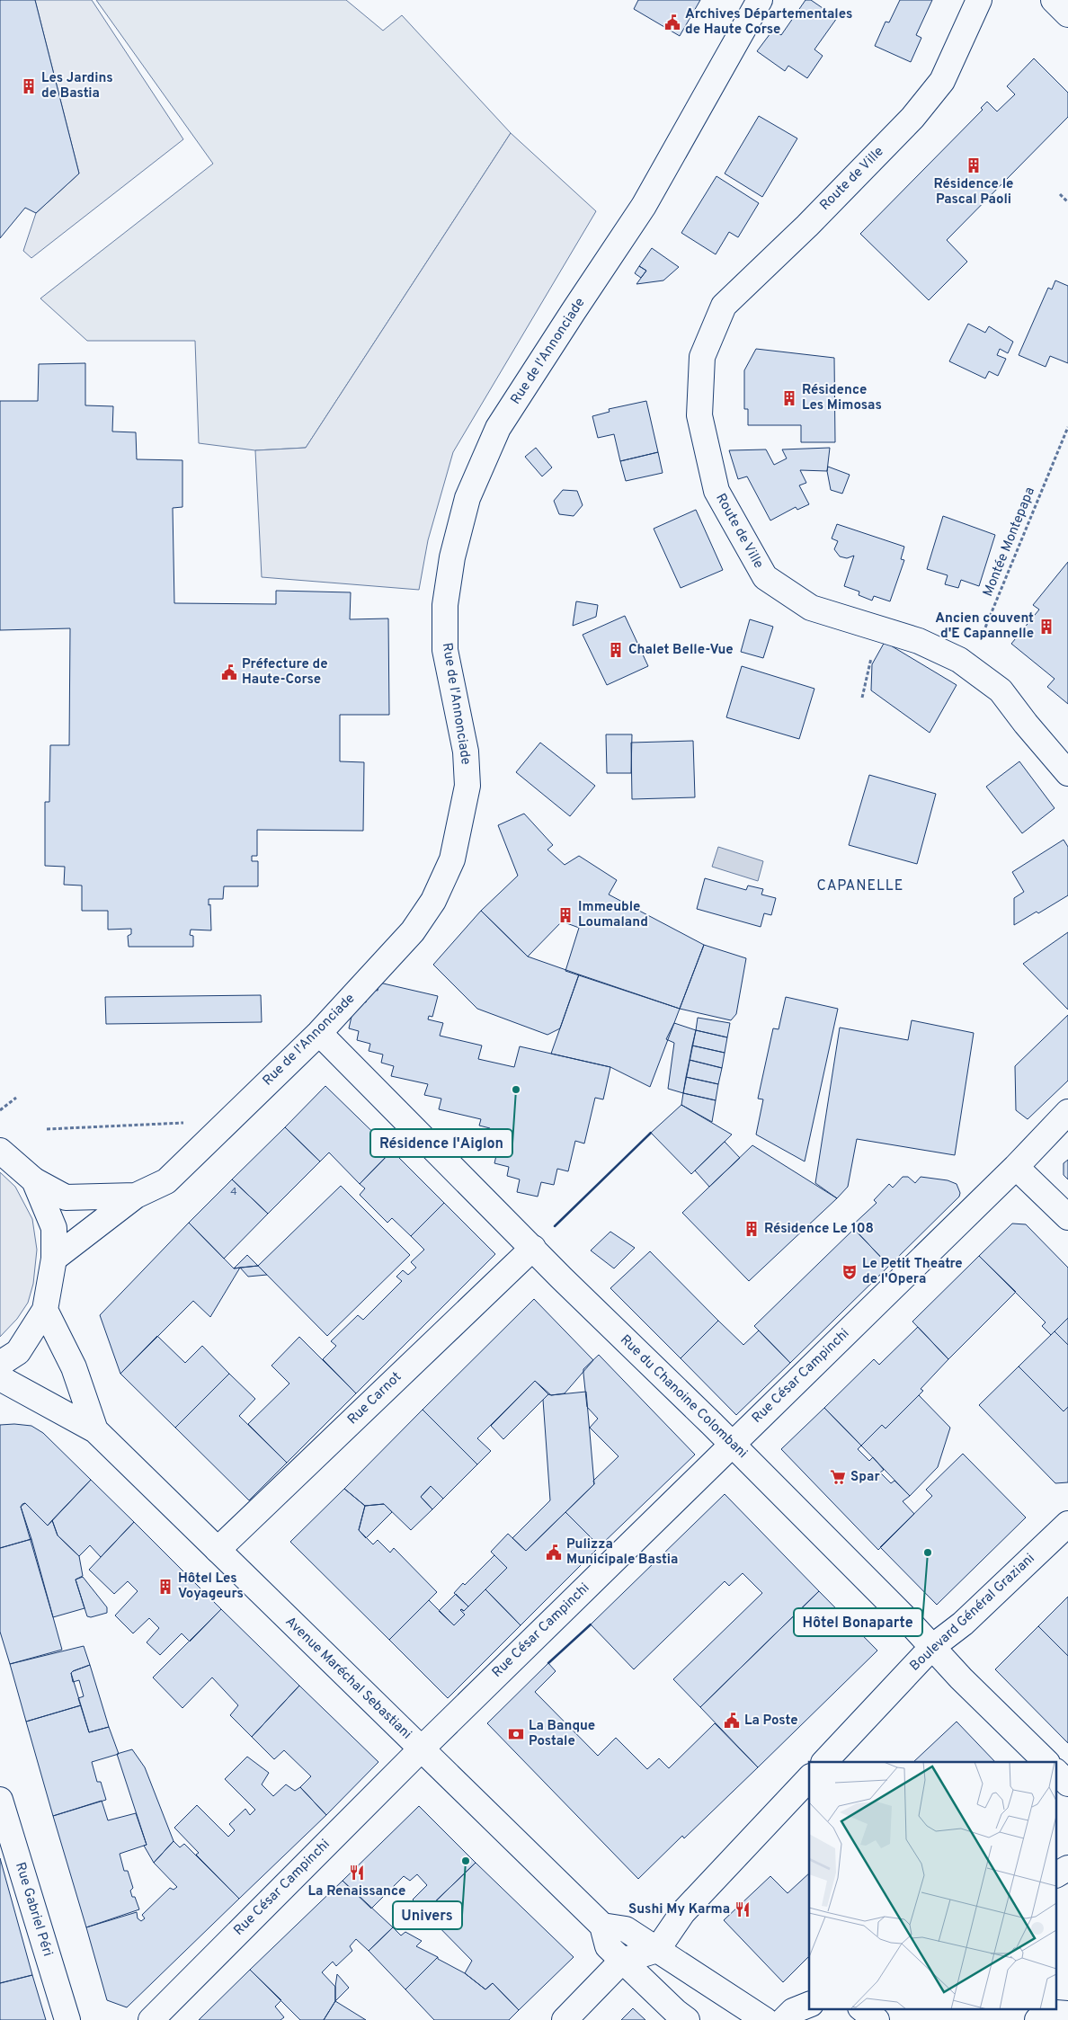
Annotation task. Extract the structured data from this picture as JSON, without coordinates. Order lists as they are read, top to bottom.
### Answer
{
  "streets": {
    "street": [
      "Route de Ville",
      "Rue de l'Annonciade",
      "Rue César Campinchi",
      "Rue du Chanoine Colombani",
      "Rue Carnot",
      "Boulevard Général Graziani",
      "Avenue Maréchal Sebastiani",
      "Rue Gabriel Péri"
    ],
    "path": ["Montée Montepapa"]
  },
  "crossings": [
    ["Route de Ville", "Montée Montepapa"],
    ["Rue de l'Annonciade", "Rue du Chanoine Colombani"],
    ["Rue César Campinchi", "Rue du Chanoine Colombani"],
    ["Rue César Campinchi", "Avenue Maréchal Sebastiani"],
    ["Rue du Chanoine Colombani", "Rue Carnot"],
    ["Rue du Chanoine Colombani", "Boulevard Général Graziani"],
    ["Rue Carnot", "Avenue Maréchal Sebastiani"]
  ],
  "districts": ["CAPANELLE"],
  "places": {
    "public building": [
      "Archives Départementales de Haute Corse",
      "Préfecture de Haute-Corse",
      "Pulizza Municipale Bastia",
      "La Poste"
    ],
    "building": [
      "Les Jardins de Bastia",
      "Résidence le Pascal Paoli",
      "Résidence Les Mimosas",
      "Ancien couvent d'E Capannelle",
      "Chalet Belle-Vue",
      "Immeuble Loumaland",
      "Résidence Le 108",
      "Hôtel Les Voyageurs"
    ],
    "other": ["Résidence l'Aiglon", "Hôtel Bonaparte", "Univers"],
    "theatre": ["Le Petit Theatre de l'Opera"],
    "supermarket": ["Spar"],
    "bank": ["La Banque Postale"],
    "restaurant": ["La Renaissance", "Sushi My Karma"]
  },
  "house_numbers": ["4"]
}
